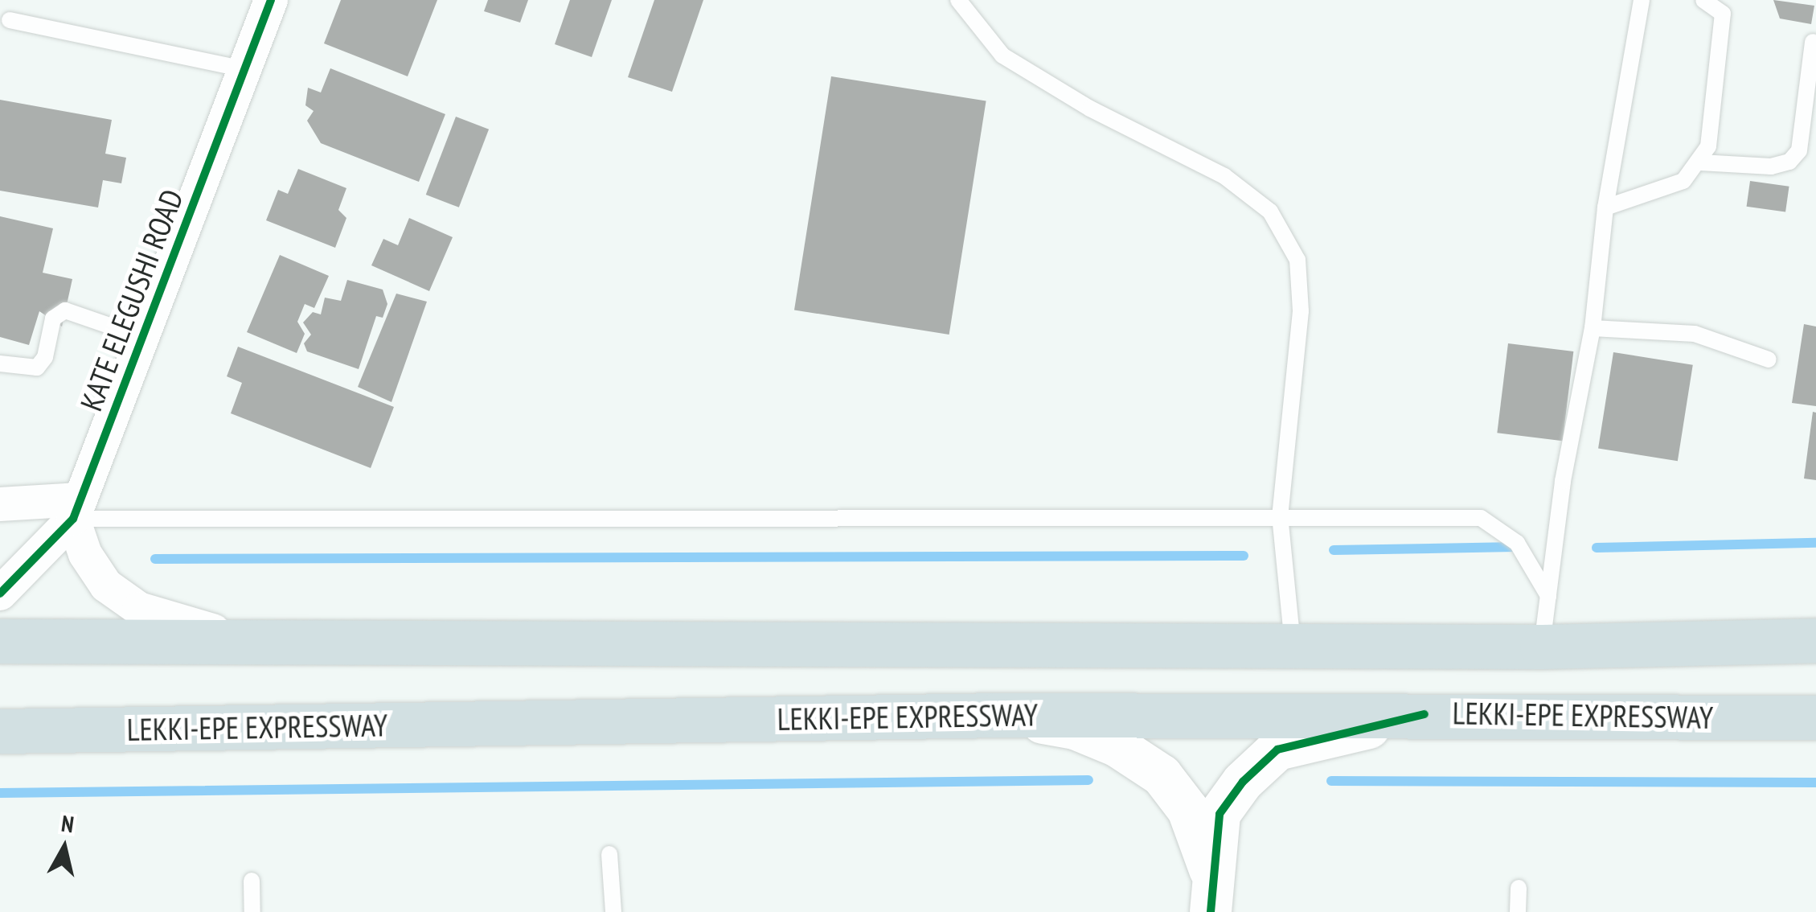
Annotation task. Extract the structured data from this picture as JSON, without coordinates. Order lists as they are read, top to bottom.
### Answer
{
  "streets": {
    "highway": ["LEKKI-EPE EXPRESSWAY"],
    "street": ["KATE ELEGUSHI ROAD"]
  },
  "north": "top"
}
